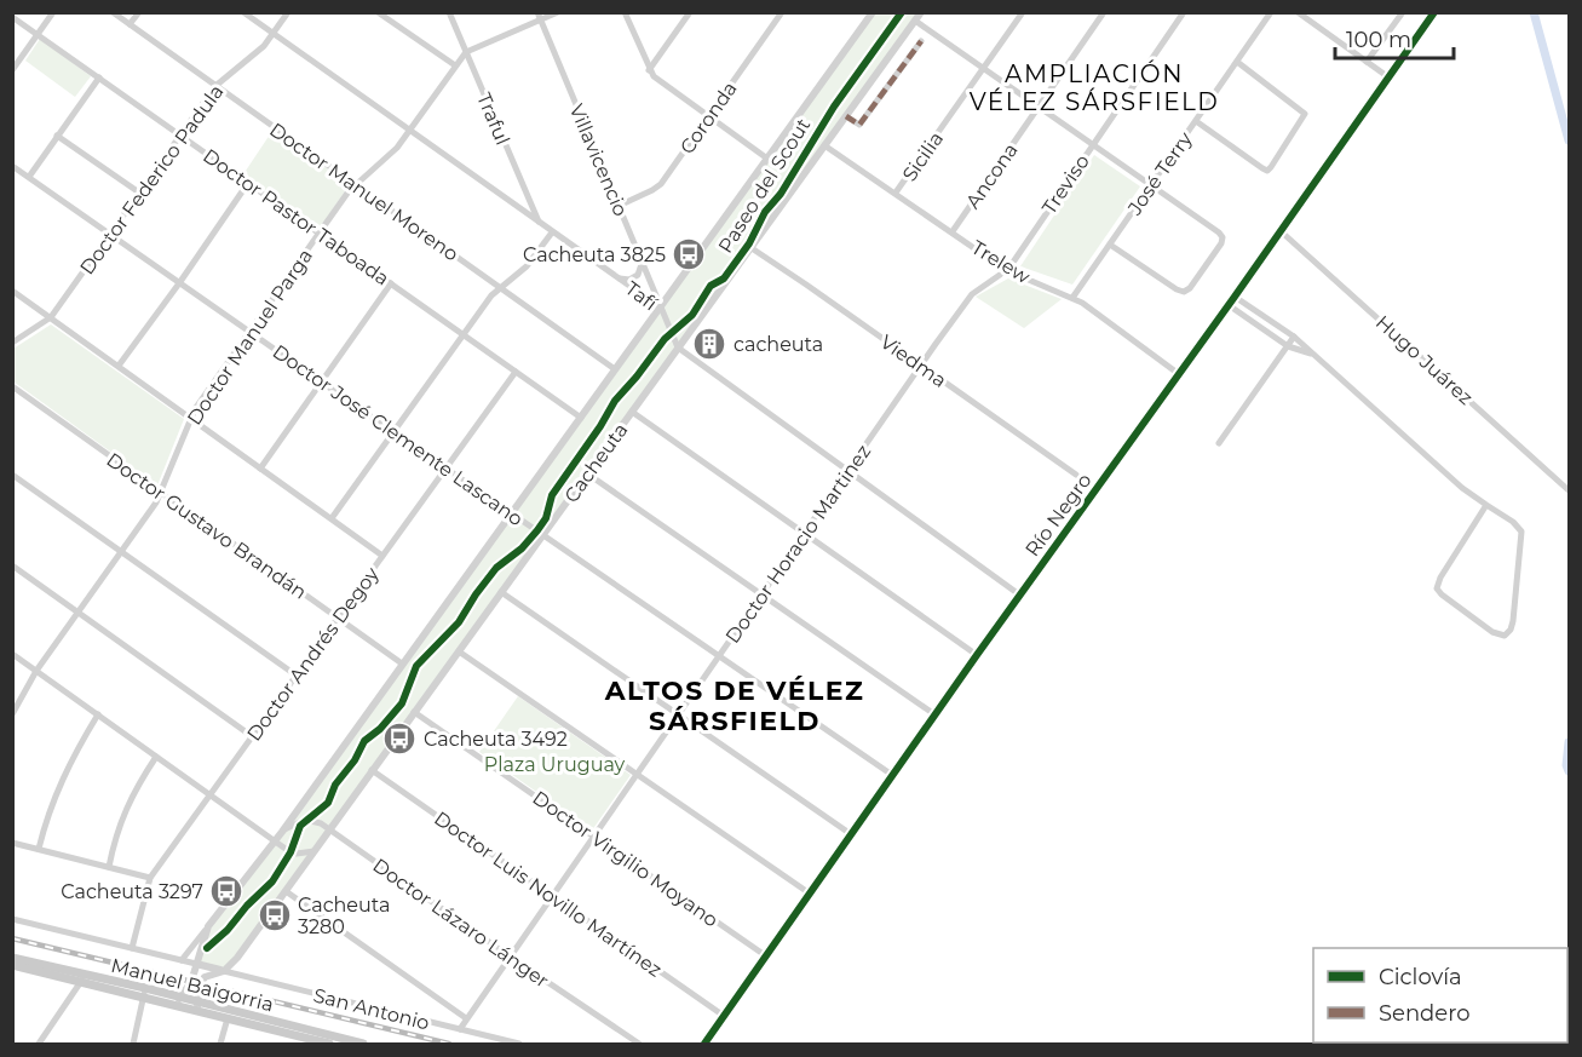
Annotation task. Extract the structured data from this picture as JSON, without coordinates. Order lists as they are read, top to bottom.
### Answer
{
  "streets": {
    "main road": ["Manuel Baigorria"],
    "street": [
      "Coronda",
      "Traful",
      "Sicilia",
      "Villavicencio",
      "José Terry",
      "Ancona",
      "Doctor Federico Padula",
      "Treviso",
      "Doctor Manuel Moreno",
      "Doctor Pastor Taboada",
      "Trelew",
      "Tafí",
      "Doctor Manuel Parga",
      "Hugo Juárez",
      "Viedma",
      "Doctor José Clemente Lascano",
      "Cacheuta",
      "Río Negro",
      "Doctor Gustavo Brandán",
      "Doctor Horacio Martinez",
      "Doctor Andrés Degoy",
      "Doctor Virgilio Moyano",
      "Doctor Luis Novillo Martínez",
      "Doctor Lázaro Lánger",
      "San Antonio"
    ],
    "cycle path": ["Paseo del Scout"]
  },
  "crossings": [
    ["Coronda", "Villavicencio"],
    ["Traful", "Tafí"],
    ["Traful", "Doctor Manuel Parga"],
    ["Sicilia", "Trelew"],
    ["Villavicencio", "Tafí"],
    ["Villavicencio", "Cacheuta"],
    ["José Terry", "Trelew"],
    ["Ancona", "Trelew"],
    ["Doctor Federico Padula", "Doctor Manuel Moreno"],
    ["Doctor Federico Padula", "Doctor Pastor Taboada"],
    ["Doctor Federico Padula", "Tafí"],
    ["Doctor Federico Padula", "Doctor José Clemente Lascano"],
    ["Treviso", "Trelew"],
    ["Treviso", "Doctor Horacio Martinez"],
    ["Doctor Manuel Moreno", "Doctor Manuel Parga"],
    ["Doctor Manuel Moreno", "Cacheuta"],
    ["Doctor Pastor Taboada", "Doctor Manuel Parga"],
    ["Doctor Pastor Taboada", "Cacheuta"],
    ["Doctor Pastor Taboada", "Doctor Andrés Degoy"],
    ["Trelew", "Cacheuta"],
    ["Trelew", "Río Negro"],
    ["Tafí", "Doctor Manuel Parga"],
    ["Tafí", "Cacheuta"],
    ["Tafí", "Río Negro"],
    ["Tafí", "Doctor Horacio Martinez"],
    ["Doctor Manuel Parga", "Doctor José Clemente Lascano"],
    ["Doctor Manuel Parga", "Doctor Gustavo Brandán"],
    ["Hugo Juárez", "Río Negro"],
    ["Viedma", "Cacheuta"],
    ["Viedma", "Doctor Horacio Martinez"],
    ["Doctor José Clemente Lascano", "Cacheuta"],
    ["Doctor José Clemente Lascano", "Río Negro"],
    ["Doctor José Clemente Lascano", "Doctor Horacio Martinez"],
    ["Doctor José Clemente Lascano", "Doctor Andrés Degoy"],
    ["Cacheuta", "Doctor Gustavo Brandán"],
    ["Cacheuta", "Doctor Virgilio Moyano"],
    ["Cacheuta", "Doctor Luis Novillo Martínez"],
    ["Cacheuta", "Doctor Lázaro Lánger"],
    ["Cacheuta", "Manuel Baigorria"],
    ["Cacheuta", "San Antonio"],
    ["Río Negro", "Doctor Virgilio Moyano"],
    ["Río Negro", "Doctor Luis Novillo Martínez"],
    ["Doctor Gustavo Brandán", "Doctor Andrés Degoy"],
    ["Doctor Horacio Martinez", "Doctor Virgilio Moyano"],
    ["Doctor Horacio Martinez", "Doctor Luis Novillo Martínez"],
    ["Doctor Horacio Martinez", "Doctor Lázaro Lánger"],
    ["Doctor Horacio Martinez", "San Antonio"],
    ["Doctor Andrés Degoy", "San Antonio"]
  ],
  "districts": ["AMPLIACIÓN VÉLEZ SÁRSFIELD", "ALTOS DE VÉLEZ SÁRSFIELD"],
  "parks": ["Plaza Uruguay"],
  "places": {
    "bus stop": [
      "Cacheuta 3825",
      "Cacheuta 3492",
      "Cacheuta 3297",
      "Cacheuta 3280"
    ],
    "building": ["cacheuta"]
  },
  "legend": ["Ciclovía", "Sendero"],
  "scale_bar": "100 m"
}
